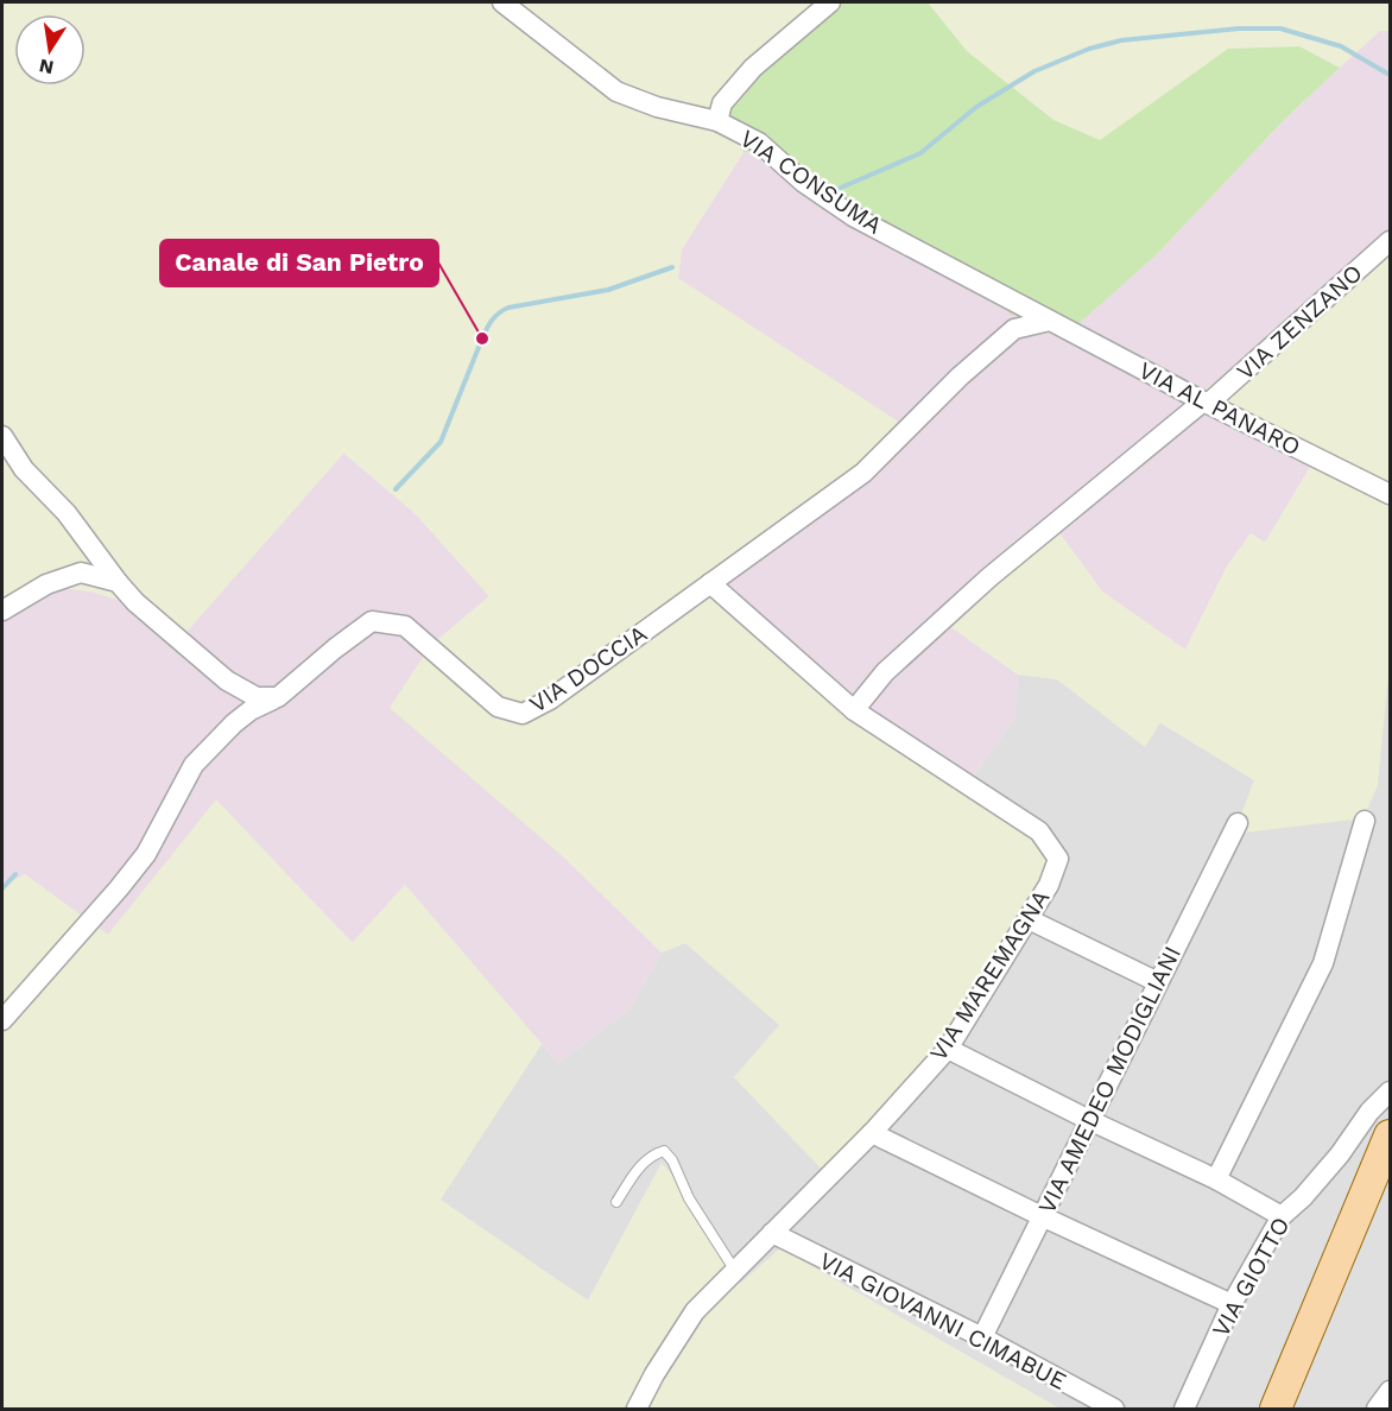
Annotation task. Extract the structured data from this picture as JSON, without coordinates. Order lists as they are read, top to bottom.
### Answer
{
  "streets": {
    "street": [
      "VIA CONSUMA",
      "VIA ZENZANO",
      "VIA AL PANARO",
      "VIA DOCCIA",
      "VIA MAREMAGNA",
      "VIA AMEDEO MODIGLIANI",
      "VIA GIOTTO",
      "VIA GIOVANNI CIMABUE"
    ]
  },
  "crossings": [
    ["VIA CONSUMA", "VIA AL PANARO"],
    ["VIA CONSUMA", "VIA DOCCIA"],
    ["VIA ZENZANO", "VIA AL PANARO"],
    ["VIA AL PANARO", "VIA DOCCIA"],
    ["VIA DOCCIA", "VIA MAREMAGNA"],
    ["VIA MAREMAGNA", "VIA GIOVANNI CIMABUE"],
    ["VIA AMEDEO MODIGLIANI", "VIA GIOVANNI CIMABUE"]
  ],
  "places": ["Canale di San Pietro"],
  "north": "bottom"
}
